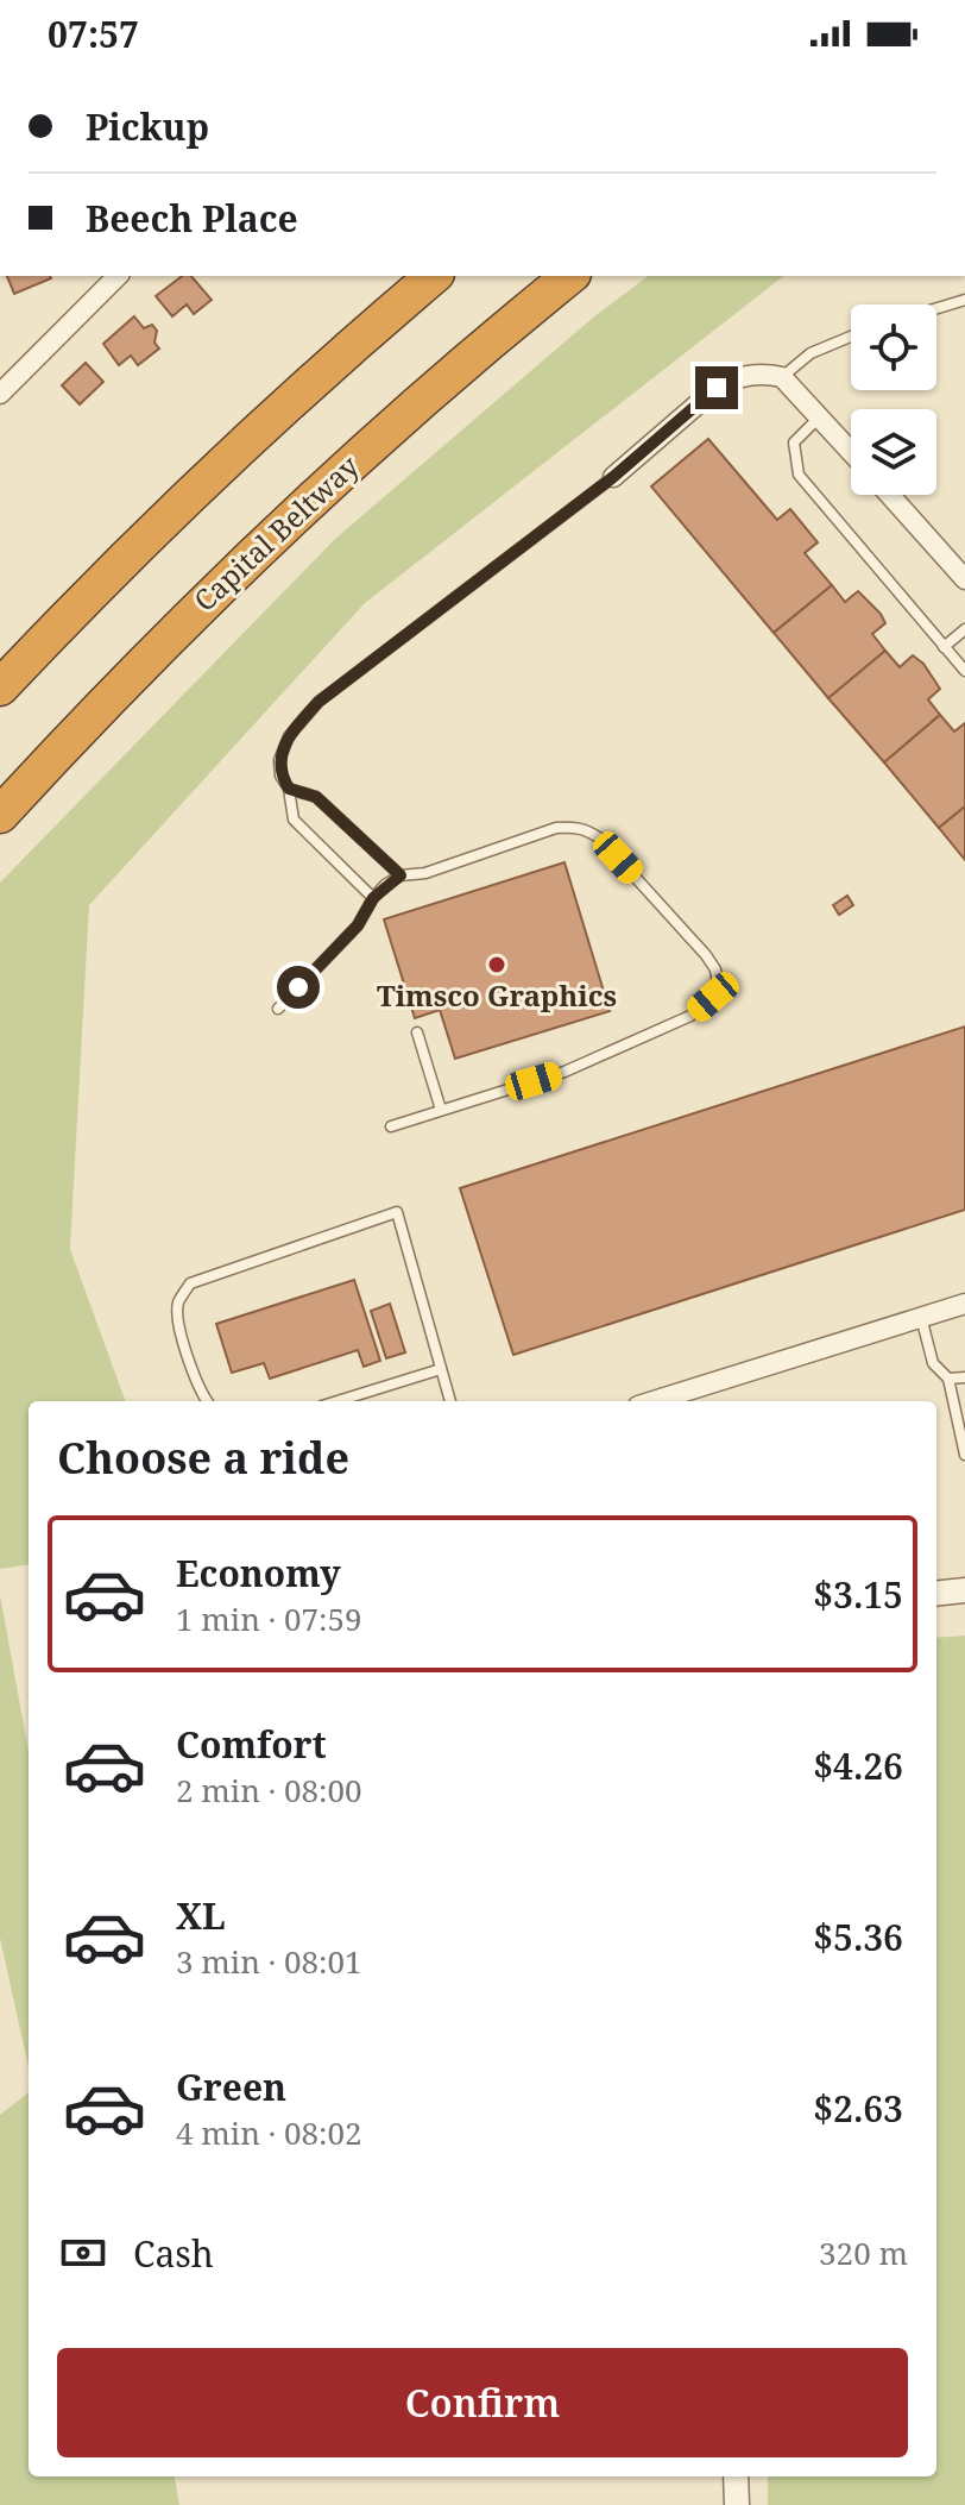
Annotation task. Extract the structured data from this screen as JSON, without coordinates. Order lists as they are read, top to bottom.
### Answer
{
  "streets": {
    "highway": ["Capital Beltway"]
  },
  "places": ["Timsco Graphics"],
  "page": {
    "status": "07:57",
    "banner": ["Pickup", "Beech Place"],
    "heading": "Choose a ride",
    "list": [
      {
        "name": "Economy",
        "note": "1 min · 07:59",
        "value": "$3.15"
      },
      {
        "name": "Comfort",
        "note": "2 min · 08:00",
        "value": "$4.26"
      },
      {
        "name": "XL",
        "note": "3 min · 08:01",
        "value": "$5.36"
      },
      {
        "name": "Green",
        "note": "4 min · 08:02",
        "value": "$2.63"
      }
    ],
    "pay": ["Cash", "320 m"],
    "buttons": "Confirm"
  }
}
